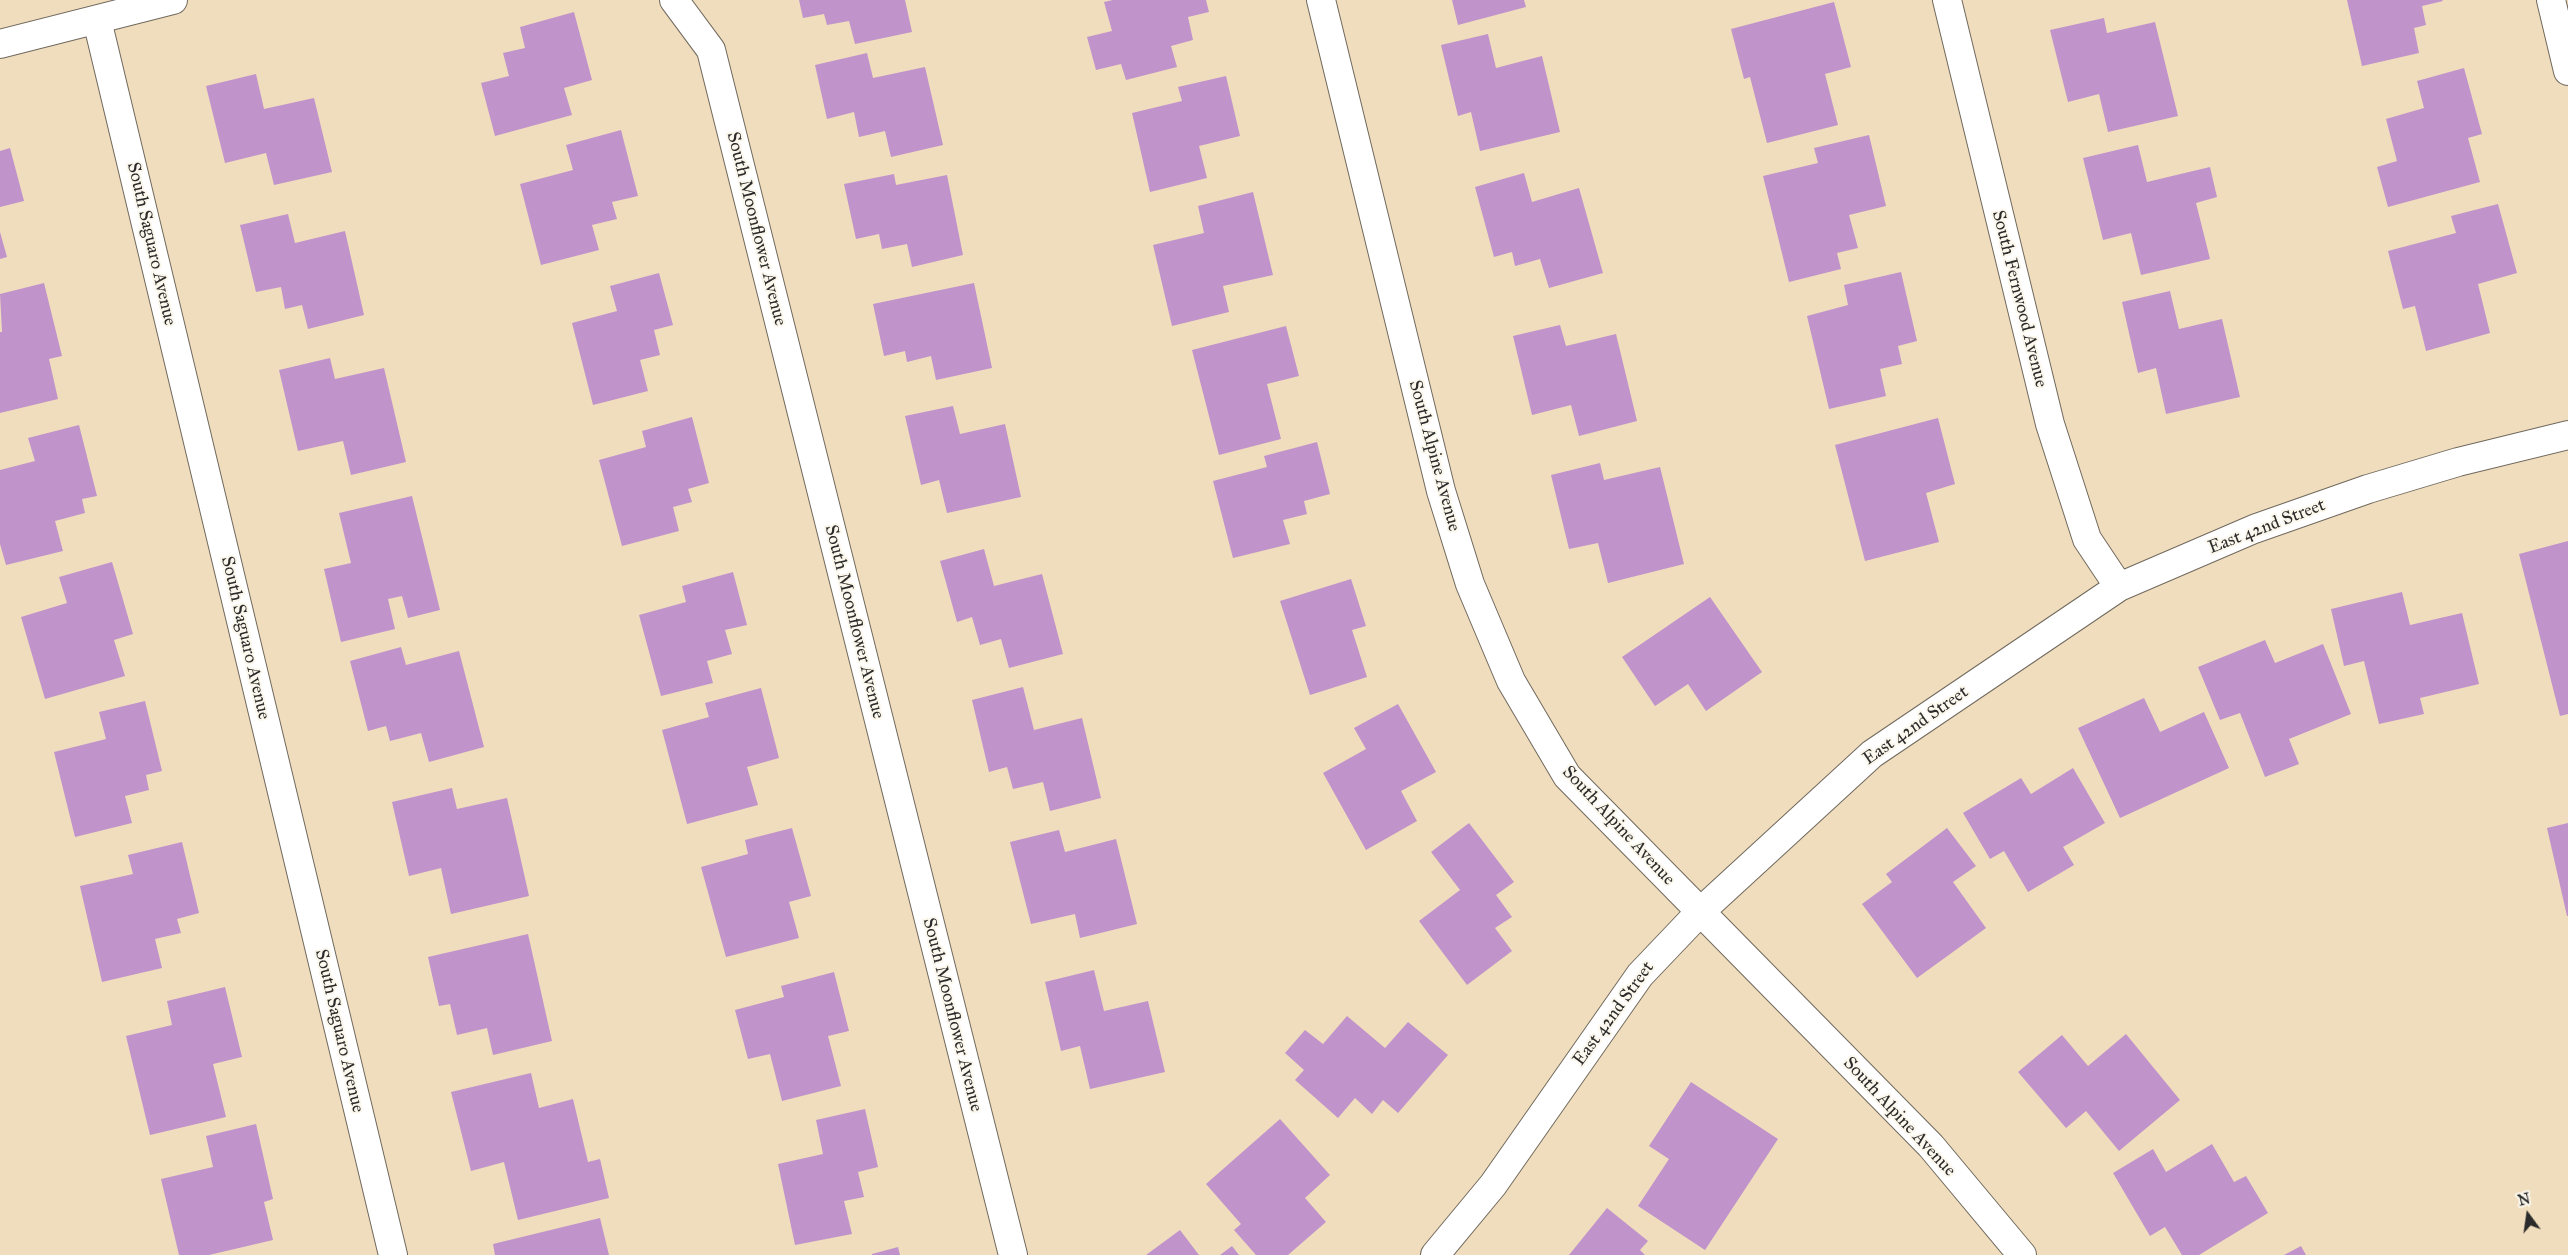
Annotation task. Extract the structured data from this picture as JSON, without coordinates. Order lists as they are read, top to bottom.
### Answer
{
  "streets": {
    "street": [
      "South Moonflower Avenue",
      "South Saguaro Avenue",
      "South Fernwood Avenue",
      "South Alpine Avenue",
      "East 42nd Street"
    ]
  },
  "crossings": [
    ["South Fernwood Avenue", "East 42nd Street"],
    ["South Alpine Avenue", "East 42nd Street"]
  ],
  "north": "top"
}
